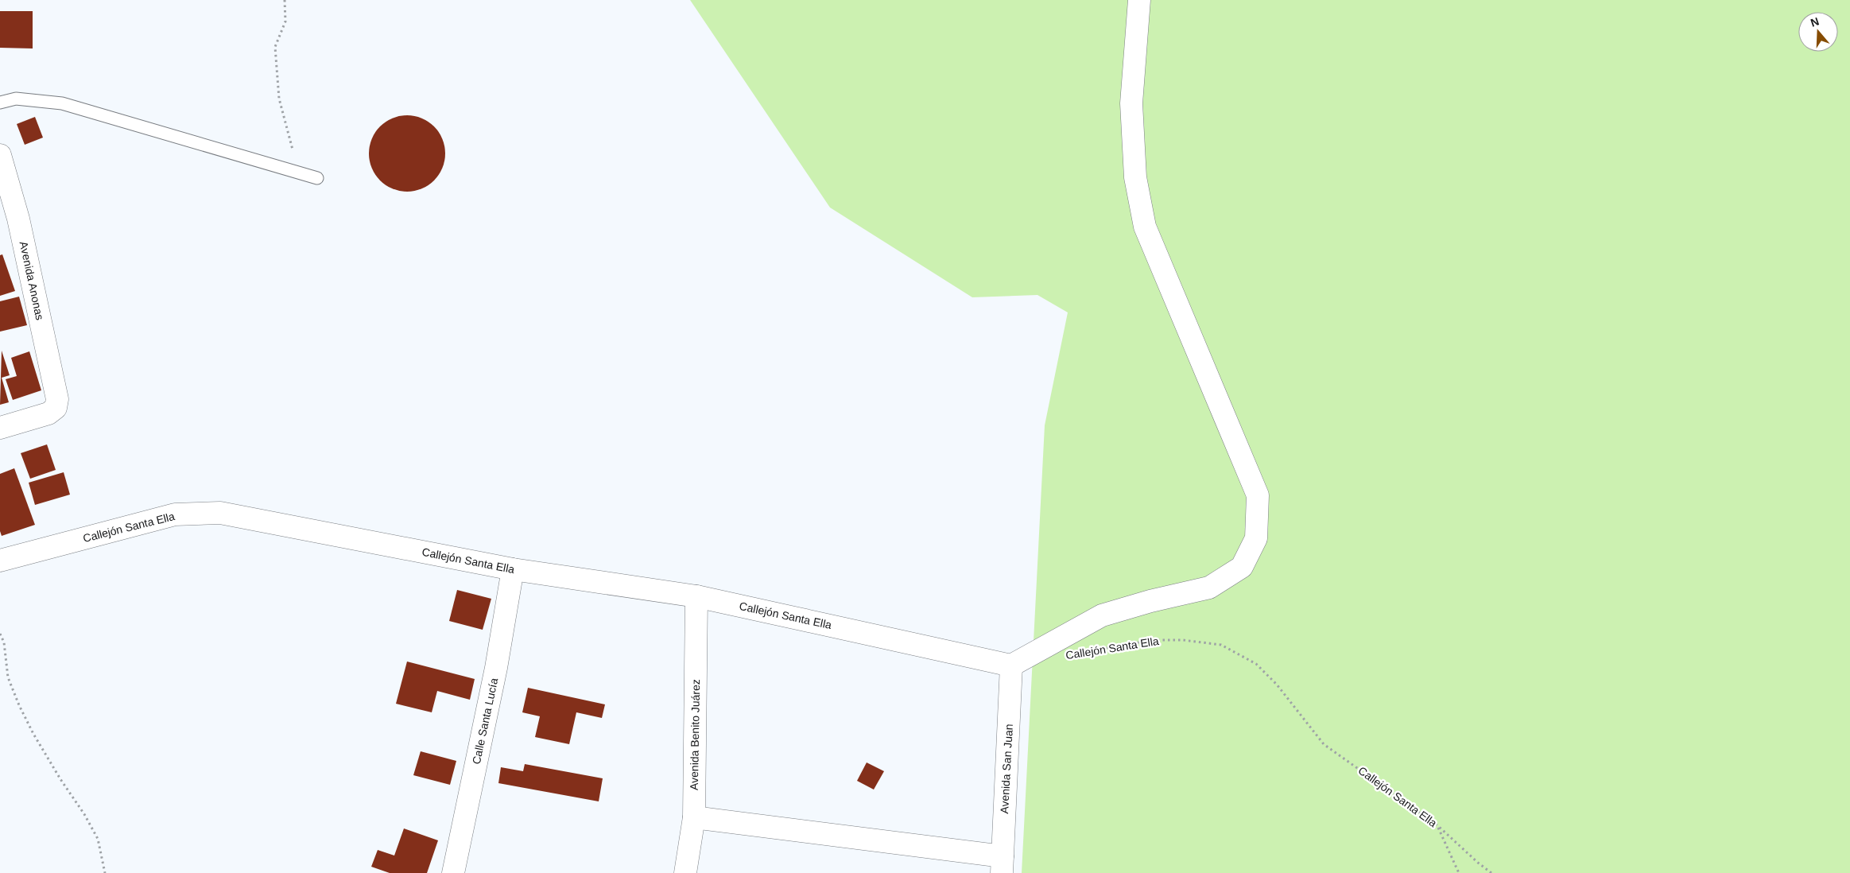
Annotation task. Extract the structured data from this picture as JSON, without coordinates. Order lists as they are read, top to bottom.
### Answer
{
  "streets": {
    "street": [
      "Avenida Anonas",
      "Callejón Santa Ella",
      "Calle Santa Lucía",
      "Avenida Benito Juárez",
      "Avenida San Juan"
    ]
  },
  "crossings": [
    ["Callejón Santa Ella", "Calle Santa Lucía"],
    ["Callejón Santa Ella", "Avenida Benito Juárez"],
    ["Callejón Santa Ella", "Avenida San Juan"]
  ],
  "north": "top"
}
